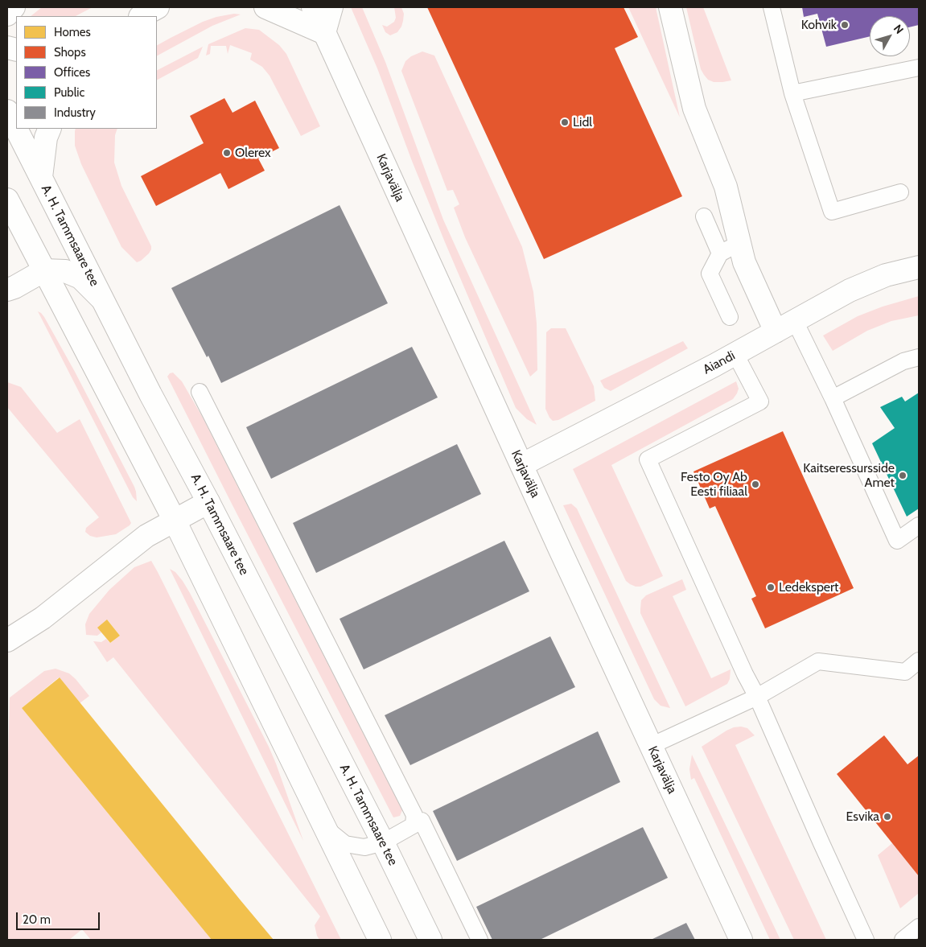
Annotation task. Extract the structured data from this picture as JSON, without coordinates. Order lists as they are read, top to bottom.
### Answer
{
  "streets": {
    "street": ["Karjavälja", "A. H. Tammsaare tee", "Aiandi"]
  },
  "crossings": [
    ["Karjavälja", "Aiandi"]
  ],
  "places": [
    "Kohvik",
    "Lidl",
    "Olerex",
    "Kaitseressursside Amet",
    "Festo Oy Ab Eesti filiaal",
    "Ledekspert",
    "Esvika"
  ],
  "legend": [
    "Homes",
    "Shops",
    "Offices",
    "Public",
    "Industry"
  ],
  "scale_bar": "20 m",
  "north": "top right"
}
